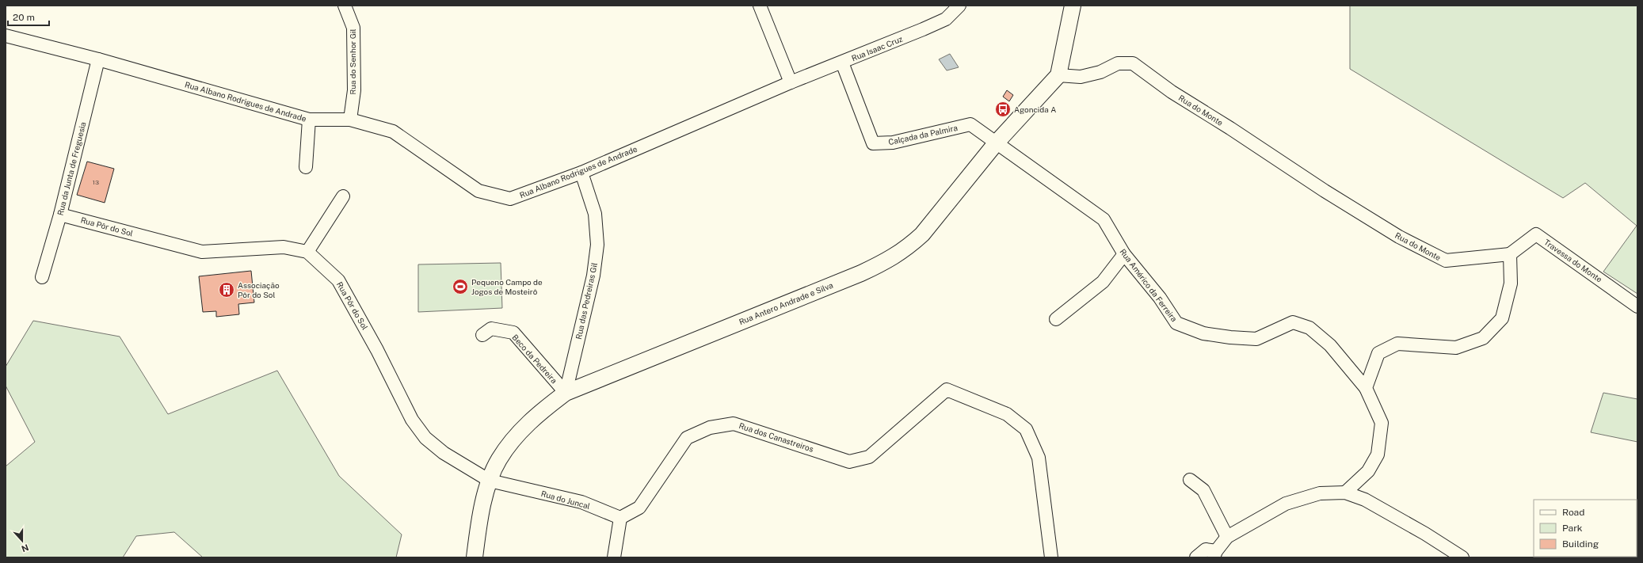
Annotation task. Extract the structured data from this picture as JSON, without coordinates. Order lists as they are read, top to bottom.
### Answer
{
  "streets": {
    "street": [
      "Rua Isaac Cruz",
      "Rua do Senhor Gil",
      "Rua Albano Rodrigues de Andrade",
      "Rua do Monte",
      "Calçada da Palmira",
      "Rua da Junta de Freguesia",
      "Rua Pôr do Sol",
      "Travessa do Monte",
      "Rua Américo da Ferreira",
      "Rua das Pedreiras Gil",
      "Rua Antero Andrade e Silva",
      "Beco da Pedreira",
      "Rua dos Canastreiros",
      "Rua do Juncal"
    ]
  },
  "crossings": [
    ["Rua Isaac Cruz", "Rua Albano Rodrigues de Andrade"],
    ["Rua Isaac Cruz", "Calçada da Palmira"],
    ["Rua do Senhor Gil", "Rua Albano Rodrigues de Andrade"],
    ["Rua Albano Rodrigues de Andrade", "Rua da Junta de Freguesia"],
    ["Rua Albano Rodrigues de Andrade", "Rua das Pedreiras Gil"],
    ["Rua do Monte", "Travessa do Monte"],
    ["Rua do Monte", "Rua Antero Andrade e Silva"],
    ["Calçada da Palmira", "Rua Américo da Ferreira"],
    ["Calçada da Palmira", "Rua Antero Andrade e Silva"],
    ["Rua da Junta de Freguesia", "Rua Pôr do Sol"],
    ["Rua Pôr do Sol", "Rua Antero Andrade e Silva"],
    ["Rua Pôr do Sol", "Rua do Juncal"],
    ["Rua Américo da Ferreira", "Rua Antero Andrade e Silva"],
    ["Rua das Pedreiras Gil", "Rua Antero Andrade e Silva"],
    ["Rua das Pedreiras Gil", "Beco da Pedreira"],
    ["Rua Antero Andrade e Silva", "Beco da Pedreira"],
    ["Rua Antero Andrade e Silva", "Rua do Juncal"],
    ["Rua dos Canastreiros", "Rua do Juncal"]
  ],
  "places": {
    "bus stop": ["Agoncida A"],
    "sports": ["Pequeno Campo de Jogos de Mosteirô"],
    "building": ["Associação Pôr do Sol"]
  },
  "house_numbers": ["13"],
  "legend": ["Road", "Park", "Building"],
  "scale_bar": "20 m",
  "north": "bottom"
}
